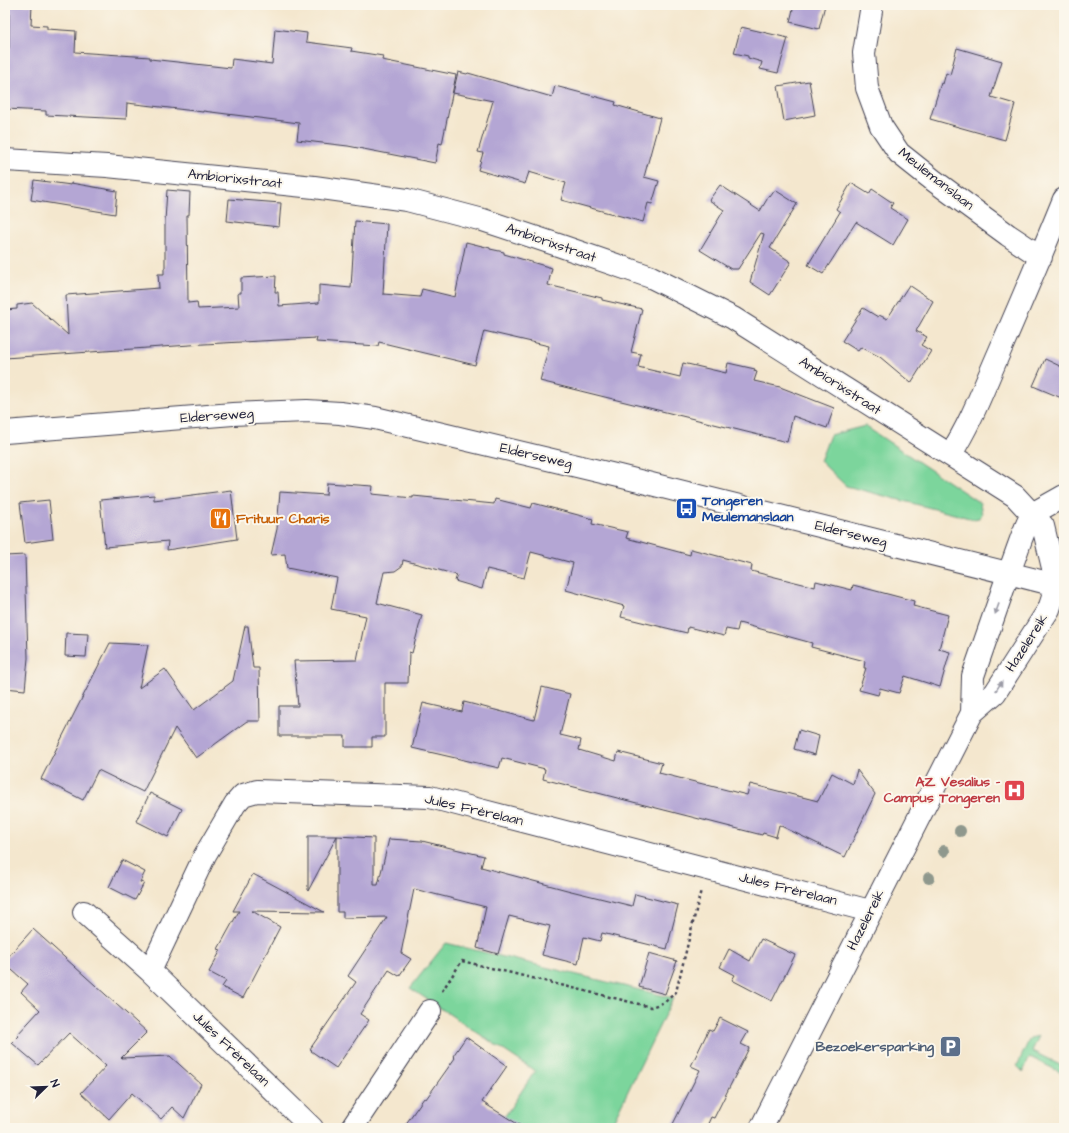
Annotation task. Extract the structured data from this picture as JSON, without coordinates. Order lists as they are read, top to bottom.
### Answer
{
  "streets": {
    "street": [
      "Ambiorixstraat",
      "Meulemanslaan",
      "Elderseweg",
      "Hazelereik",
      "Jules Frèrelaan"
    ]
  },
  "crossings": [
    ["Ambiorixstraat", "Elderseweg"],
    ["Ambiorixstraat", "Hazelereik"],
    ["Elderseweg", "Hazelereik"],
    ["Hazelereik", "Jules Frèrelaan"]
  ],
  "places": {
    "bus stop": ["Tongeren Meulemanslaan"],
    "restaurant": ["Frituur Charis"],
    "hospital": ["AZ Vesalius - Campus Tongeren"],
    "parking": ["Bezoekersparking"]
  },
  "north": "top right"
}
